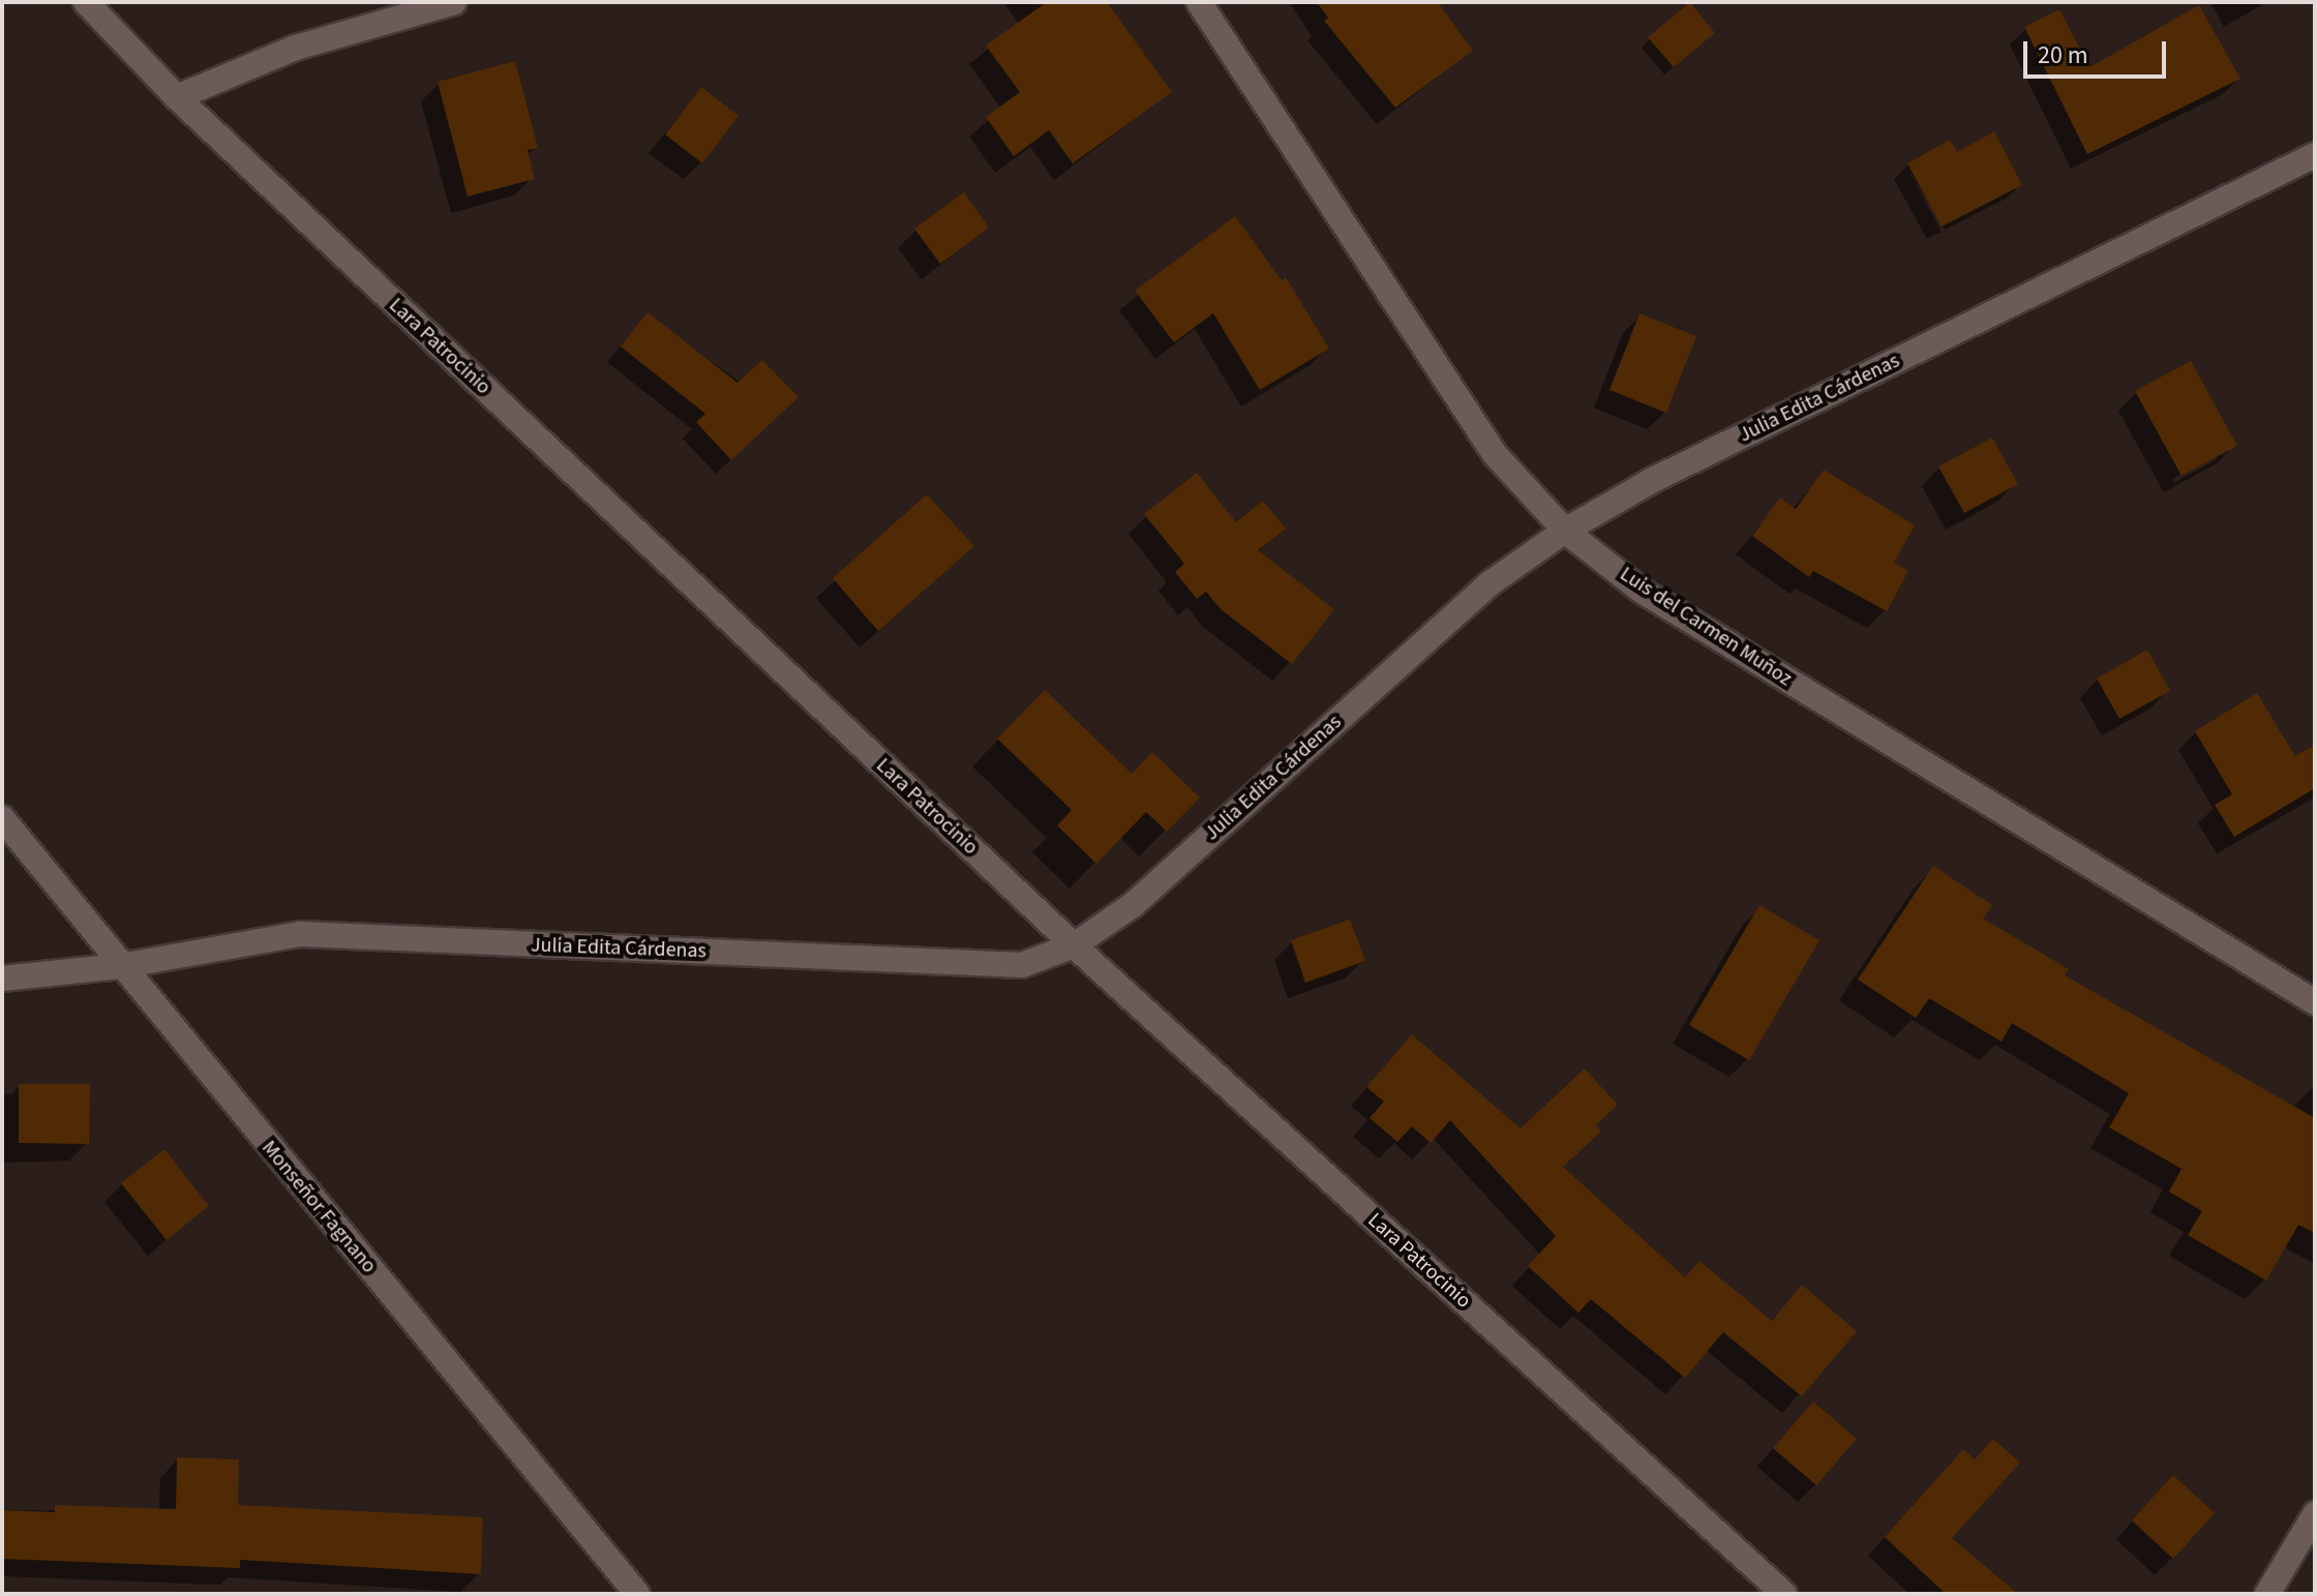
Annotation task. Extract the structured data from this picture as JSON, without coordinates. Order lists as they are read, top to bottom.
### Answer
{
  "streets": {
    "street": [
      "Lara Patrocinio",
      "Julia Edita Cárdenas",
      "Luis del Carmen Muñoz",
      "Monseñor Fagnano"
    ]
  },
  "crossings": [
    ["Lara Patrocinio", "Julia Edita Cárdenas"],
    ["Julia Edita Cárdenas", "Luis del Carmen Muñoz"],
    ["Julia Edita Cárdenas", "Monseñor Fagnano"]
  ],
  "scale_bar": "20 m"
}
